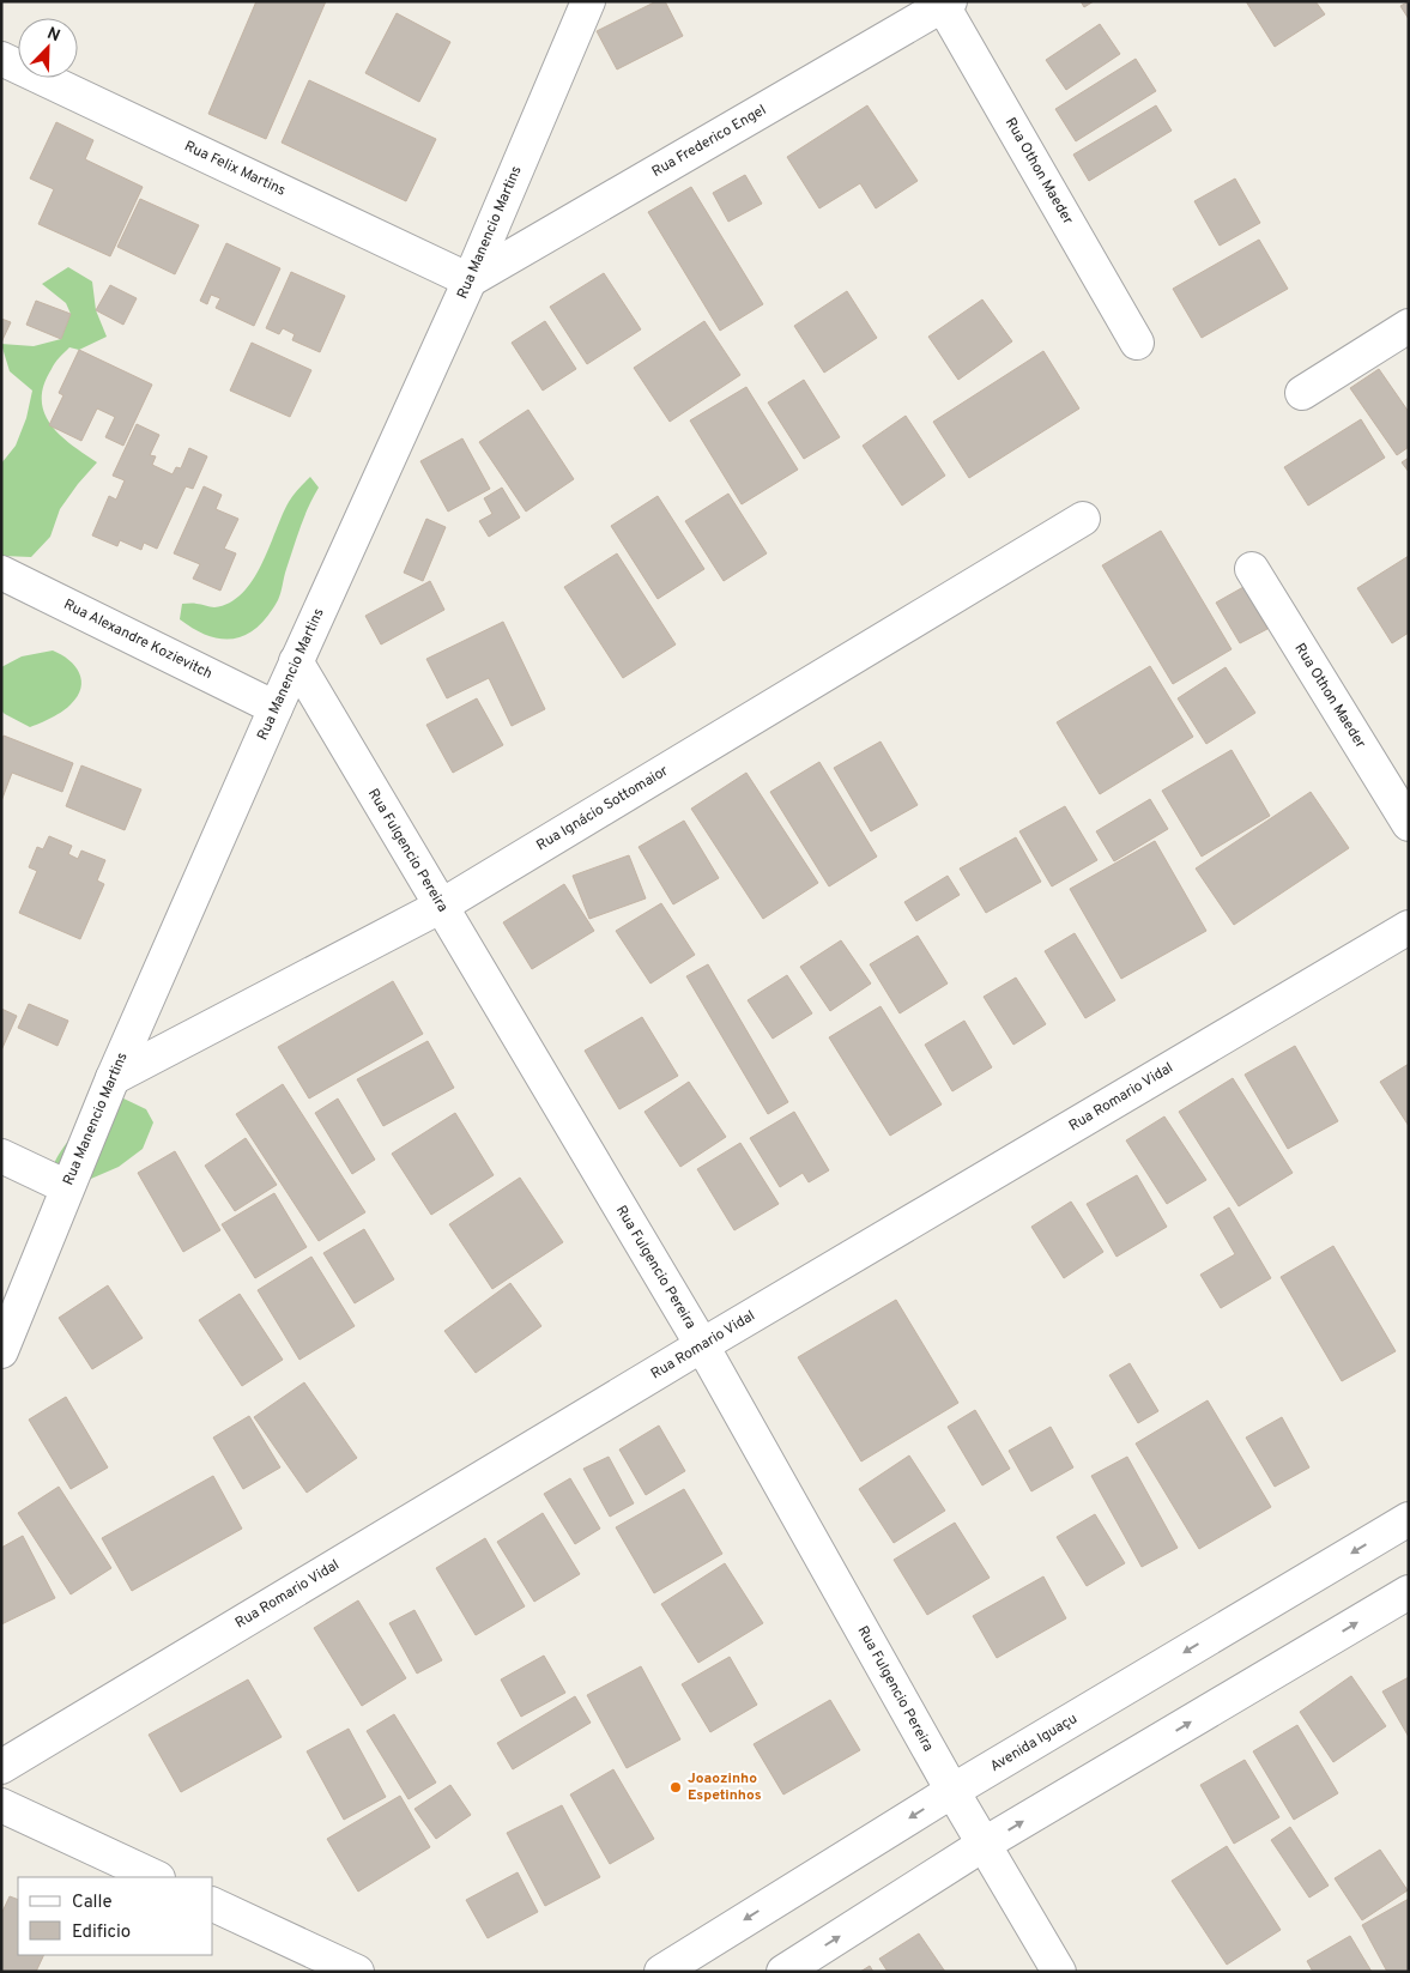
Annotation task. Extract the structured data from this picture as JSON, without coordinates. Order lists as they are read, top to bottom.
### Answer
{
  "streets": {
    "street": [
      "Rua Frederico Engel",
      "Rua Felix Martins",
      "Rua Othon Maeder",
      "Rua Manencio Martins",
      "Rua Alexandre Kozievitch",
      "Rua Ignácio Sottomaior",
      "Rua Fulgencio Pereira",
      "Rua Romario Vidal",
      "Avenida Iguaçu"
    ]
  },
  "crossings": [
    ["Rua Frederico Engel", "Rua Felix Martins"],
    ["Rua Frederico Engel", "Rua Othon Maeder"],
    ["Rua Frederico Engel", "Rua Manencio Martins"],
    ["Rua Felix Martins", "Rua Manencio Martins"],
    ["Rua Manencio Martins", "Rua Alexandre Kozievitch"],
    ["Rua Manencio Martins", "Rua Ignácio Sottomaior"],
    ["Rua Manencio Martins", "Rua Fulgencio Pereira"],
    ["Rua Ignácio Sottomaior", "Rua Fulgencio Pereira"],
    ["Rua Fulgencio Pereira", "Rua Romario Vidal"],
    ["Rua Fulgencio Pereira", "Avenida Iguaçu"]
  ],
  "places": ["Joaozinho Espetinhos"],
  "legend": ["Calle", "Edificio"],
  "north": "top right"
}
